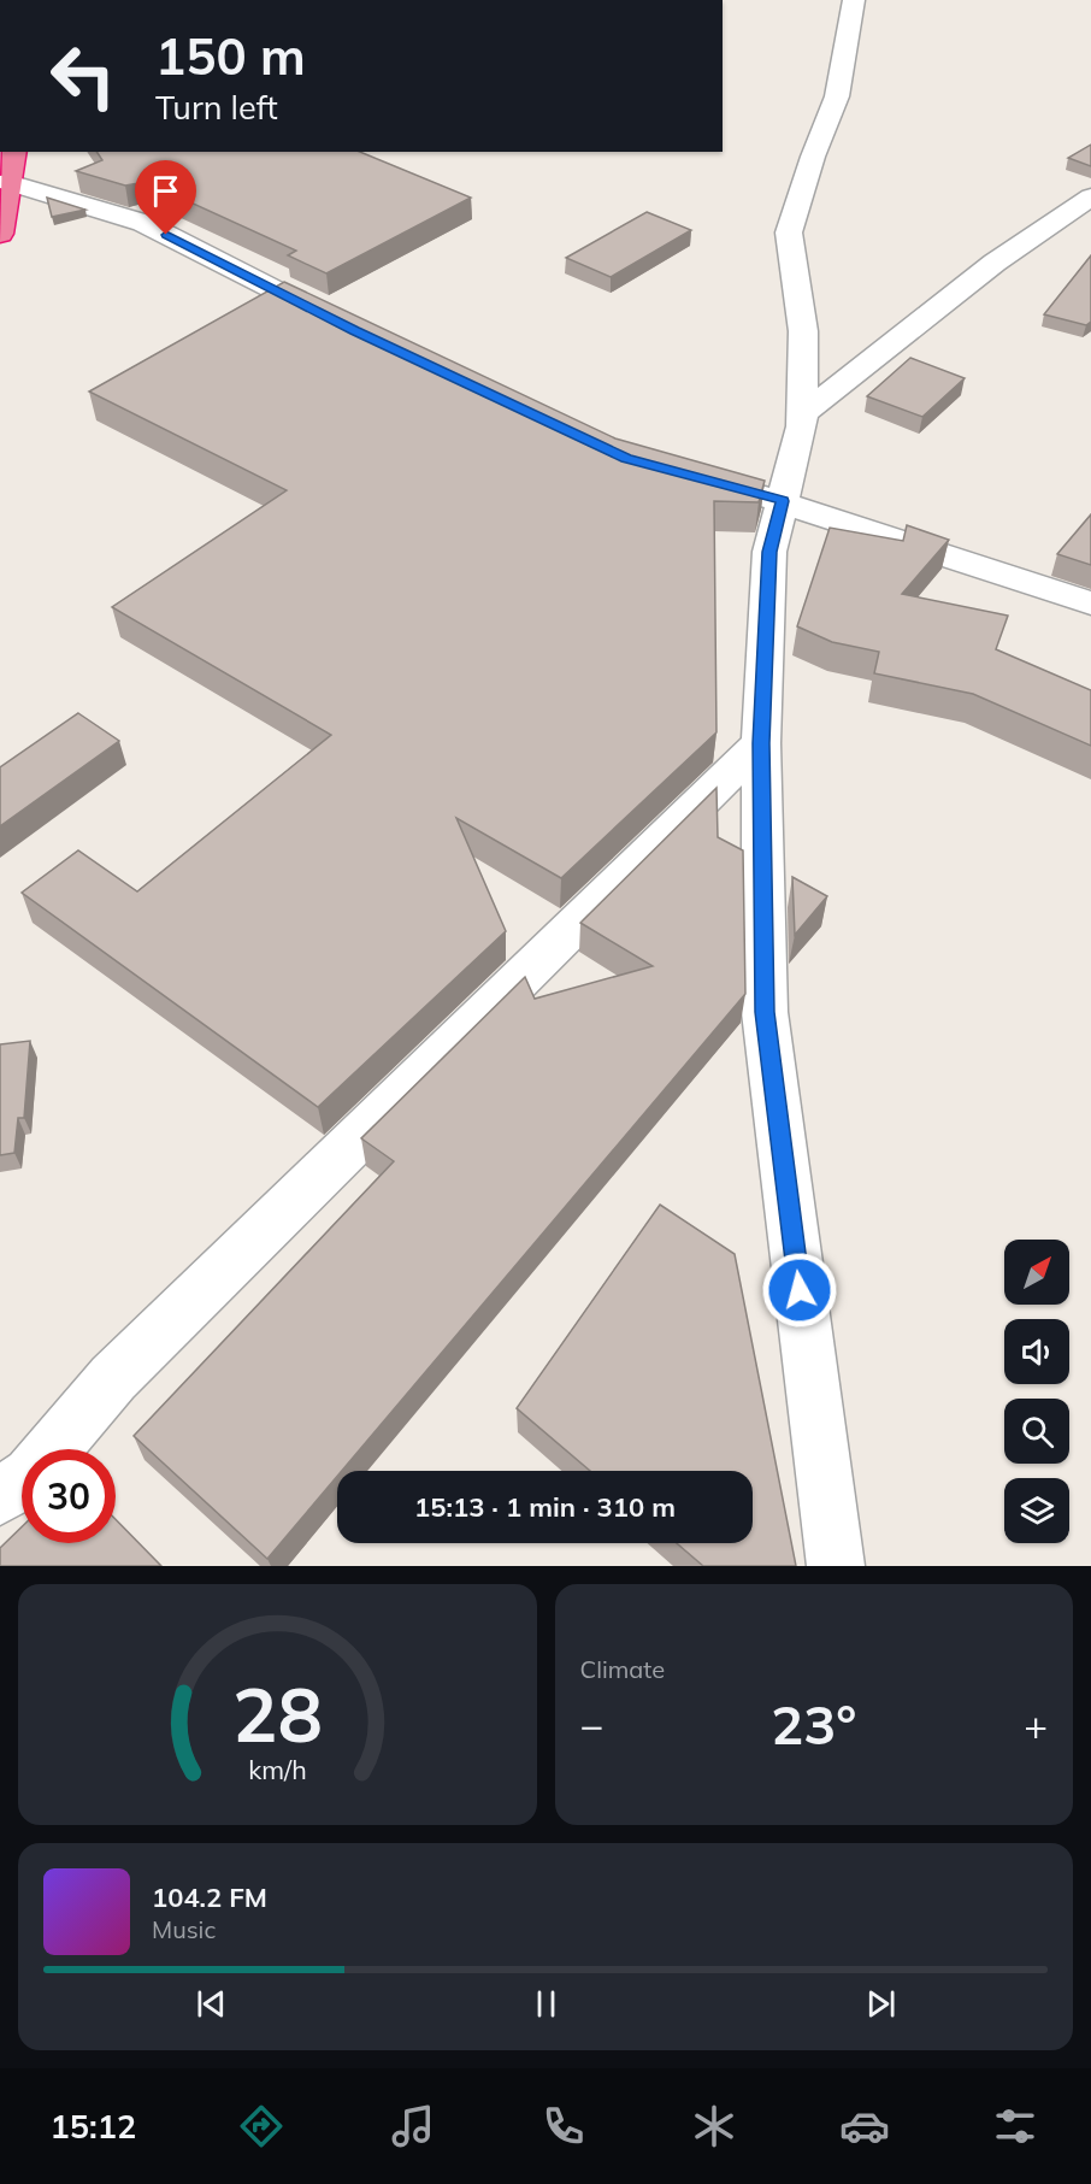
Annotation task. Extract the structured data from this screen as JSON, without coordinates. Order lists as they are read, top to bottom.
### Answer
{
  "north": "top right",
  "page": {
    "turn": ["150 m", "Turn left"],
    "limit": "30",
    "trip": "15:13 · 1 min · 310 m",
    "tile": "Climate",
    "heat": ["−", "23°", "+"],
    "song": ["104.2 FM", "Music"],
    "tabs": "15:12",
    "gauge": ["28", "km/h"]
  }
}
